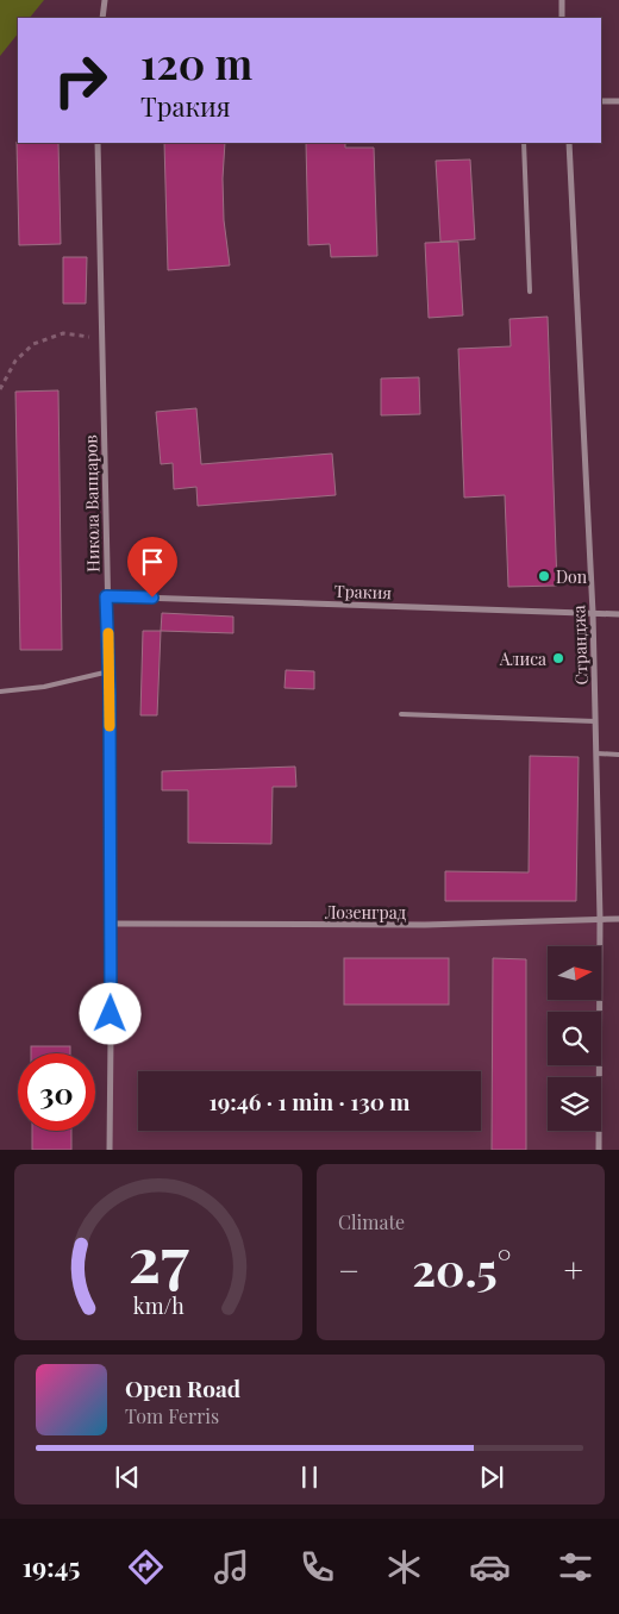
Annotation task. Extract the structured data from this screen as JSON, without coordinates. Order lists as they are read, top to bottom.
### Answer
{
  "streets": {
    "street": [
      "Никола Вапцаров",
      "Тракия",
      "Странджа",
      "Лозенград"
    ]
  },
  "crossings": [
    ["Никола Вапцаров", "Тракия"],
    ["Никола Вапцаров", "Лозенград"],
    ["Тракия", "Странджа"],
    ["Странджа", "Лозенград"]
  ],
  "places": ["Don", "Алиса"],
  "north": "right",
  "page": {
    "turn": ["120 m", "Тракия"],
    "limit": "30",
    "trip": "19:46 · 1 min · 130 m",
    "tile": "Climate",
    "heat": ["−", "20.5°", "+"],
    "song": ["Open Road", "Tom Ferris"],
    "tabs": "19:45",
    "gauge": ["27", "km/h"]
  }
}
